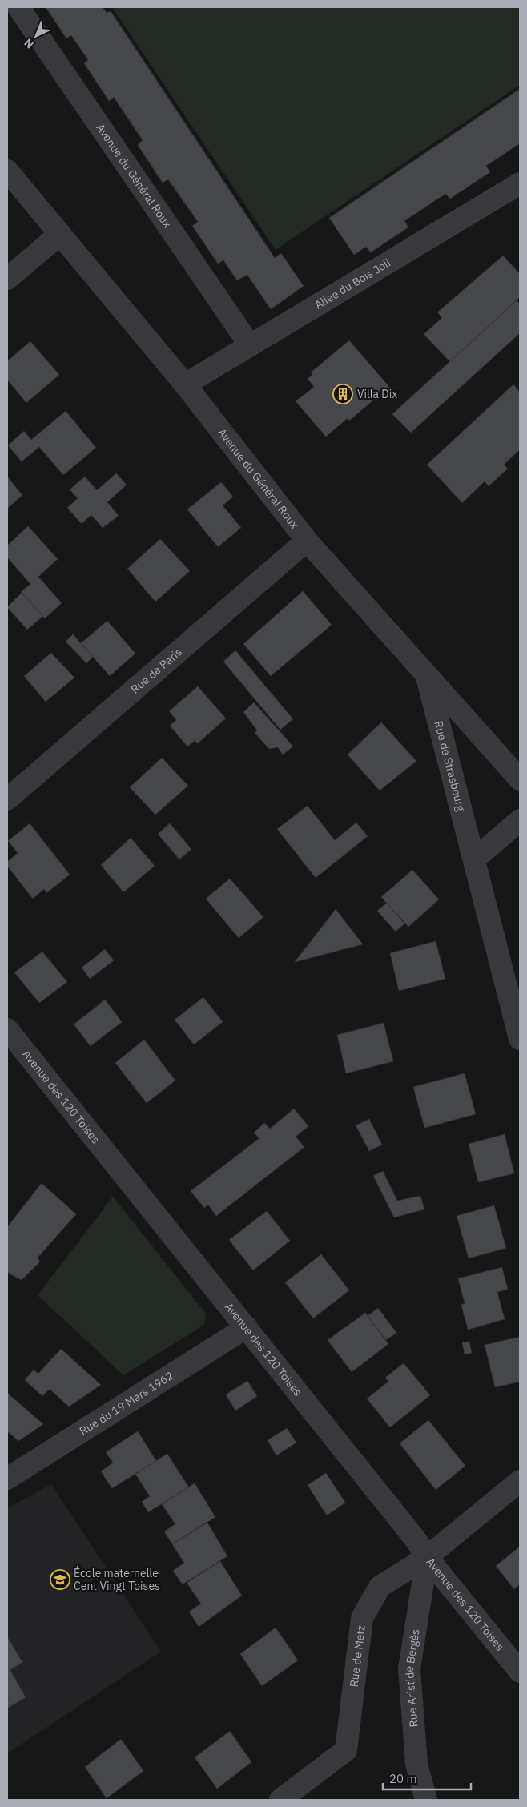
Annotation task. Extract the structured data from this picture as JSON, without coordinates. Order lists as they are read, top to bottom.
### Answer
{
  "streets": {
    "street": [
      "Avenue du Général Roux",
      "Allée du Bois Joli",
      "Rue de Paris",
      "Rue de Strasbourg",
      "Avenue des 120 Toises",
      "Rue du 19 Mars 1962",
      "Rue de Metz",
      "Rue Aristide Bergès"
    ]
  },
  "crossings": [
    ["Avenue du Général Roux", "Allée du Bois Joli"],
    ["Avenue du Général Roux", "Rue de Paris"],
    ["Avenue du Général Roux", "Rue de Strasbourg"],
    ["Avenue des 120 Toises", "Rue du 19 Mars 1962"],
    ["Avenue des 120 Toises", "Rue de Metz"],
    ["Avenue des 120 Toises", "Rue Aristide Bergès"],
    ["Rue de Metz", "Rue Aristide Bergès"]
  ],
  "places": {
    "building": ["Villa Dix"],
    "school or university": ["École maternelle Cent Vingt Toises"]
  },
  "scale_bar": "20 m",
  "north": "bottom left"
}
